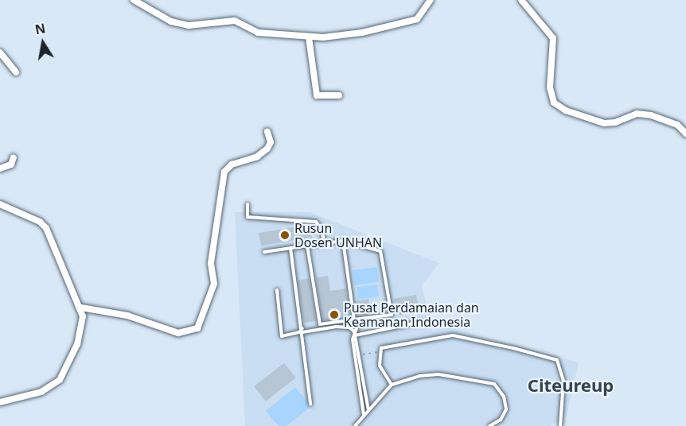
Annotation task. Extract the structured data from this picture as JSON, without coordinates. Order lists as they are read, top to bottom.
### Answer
{
  "districts": ["Citeureup"],
  "places": ["Rusun Dosen UNHAN", "Pusat Perdamaian dan Keamanan Indonesia"],
  "north": "top"
}
